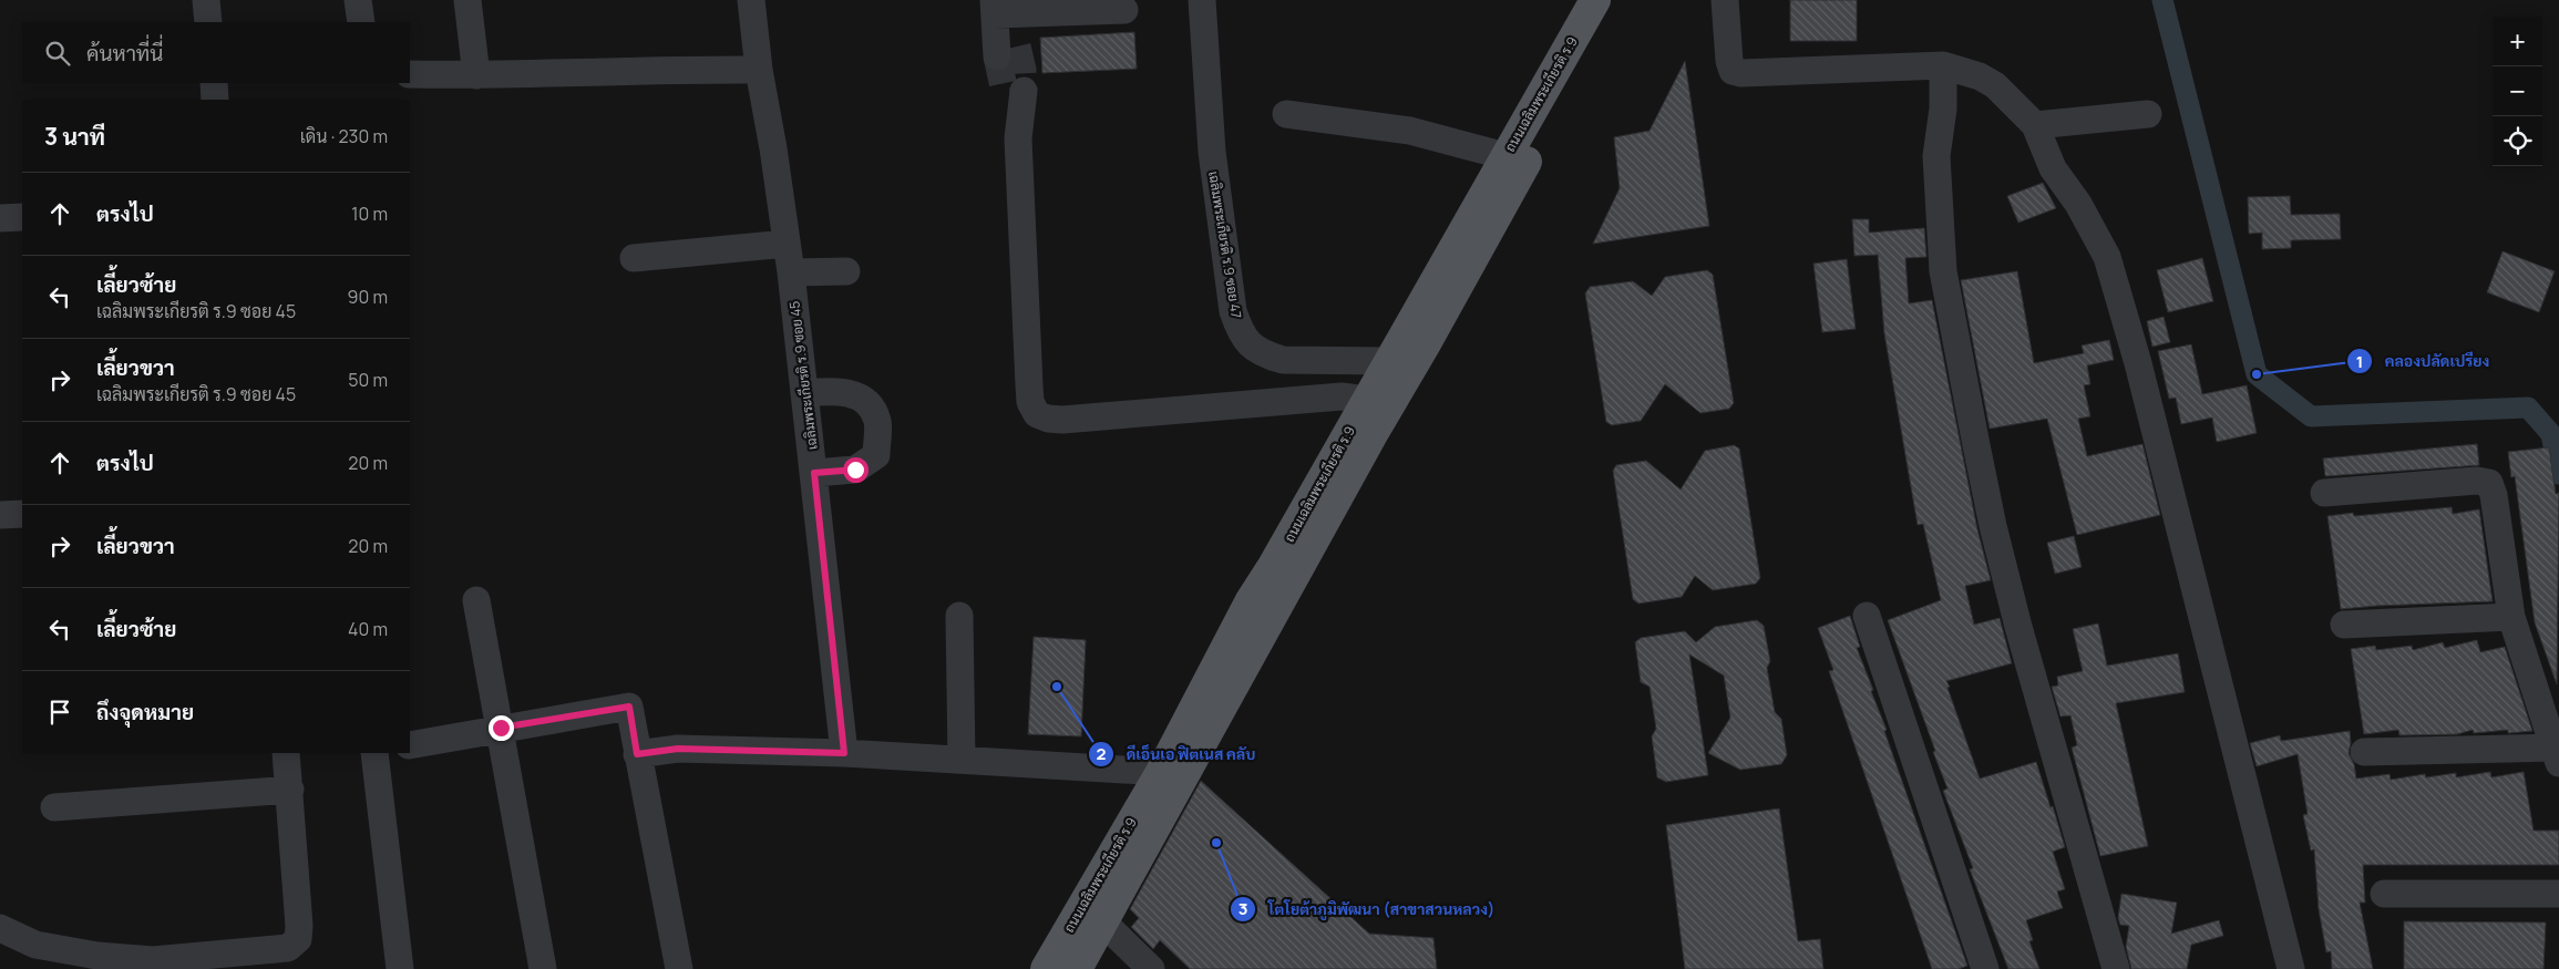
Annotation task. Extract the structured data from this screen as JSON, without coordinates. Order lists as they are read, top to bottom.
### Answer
{
  "streets": {
    "main road": ["ถนนเฉลิมพระเกียรติ ร.9"],
    "street": ["เฉลิมพระเกียรติ ร.9 ซอย 47", "เฉลิมพระเกียรติ ร.9 ซอย 45"]
  },
  "crossings": [
    ["ถนนเฉลิมพระเกียรติ ร.9", "เฉลิมพระเกียรติ ร.9 ซอย 47"]
  ],
  "places": ["คลองปลัดเปรียง", "ดีเอ็นเอ ฟิตเนส คลับ", "โตโยต้าภูมิพัฒนา (สาขาสวนหลวง)"],
  "page": {
    "map_buttons": ["+", "−"],
    "search": "ค้นหาที่นี่",
    "heading": ["3 นาที", "เดิน · 230 m"],
    "list": [
      ["ตรงไป", "10 m"],
      ["เลี้ยวซ้าย", "เฉลิมพระเกียรติ ร.9 ซอย 45", "90 m"],
      ["เลี้ยวขวา", "เฉลิมพระเกียรติ ร.9 ซอย 45", "50 m"],
      ["ตรงไป", "20 m"],
      ["เลี้ยวขวา", "20 m"],
      ["เลี้ยวซ้าย", "40 m"],
      "ถึงจุดหมาย"
    ]
  }
}
